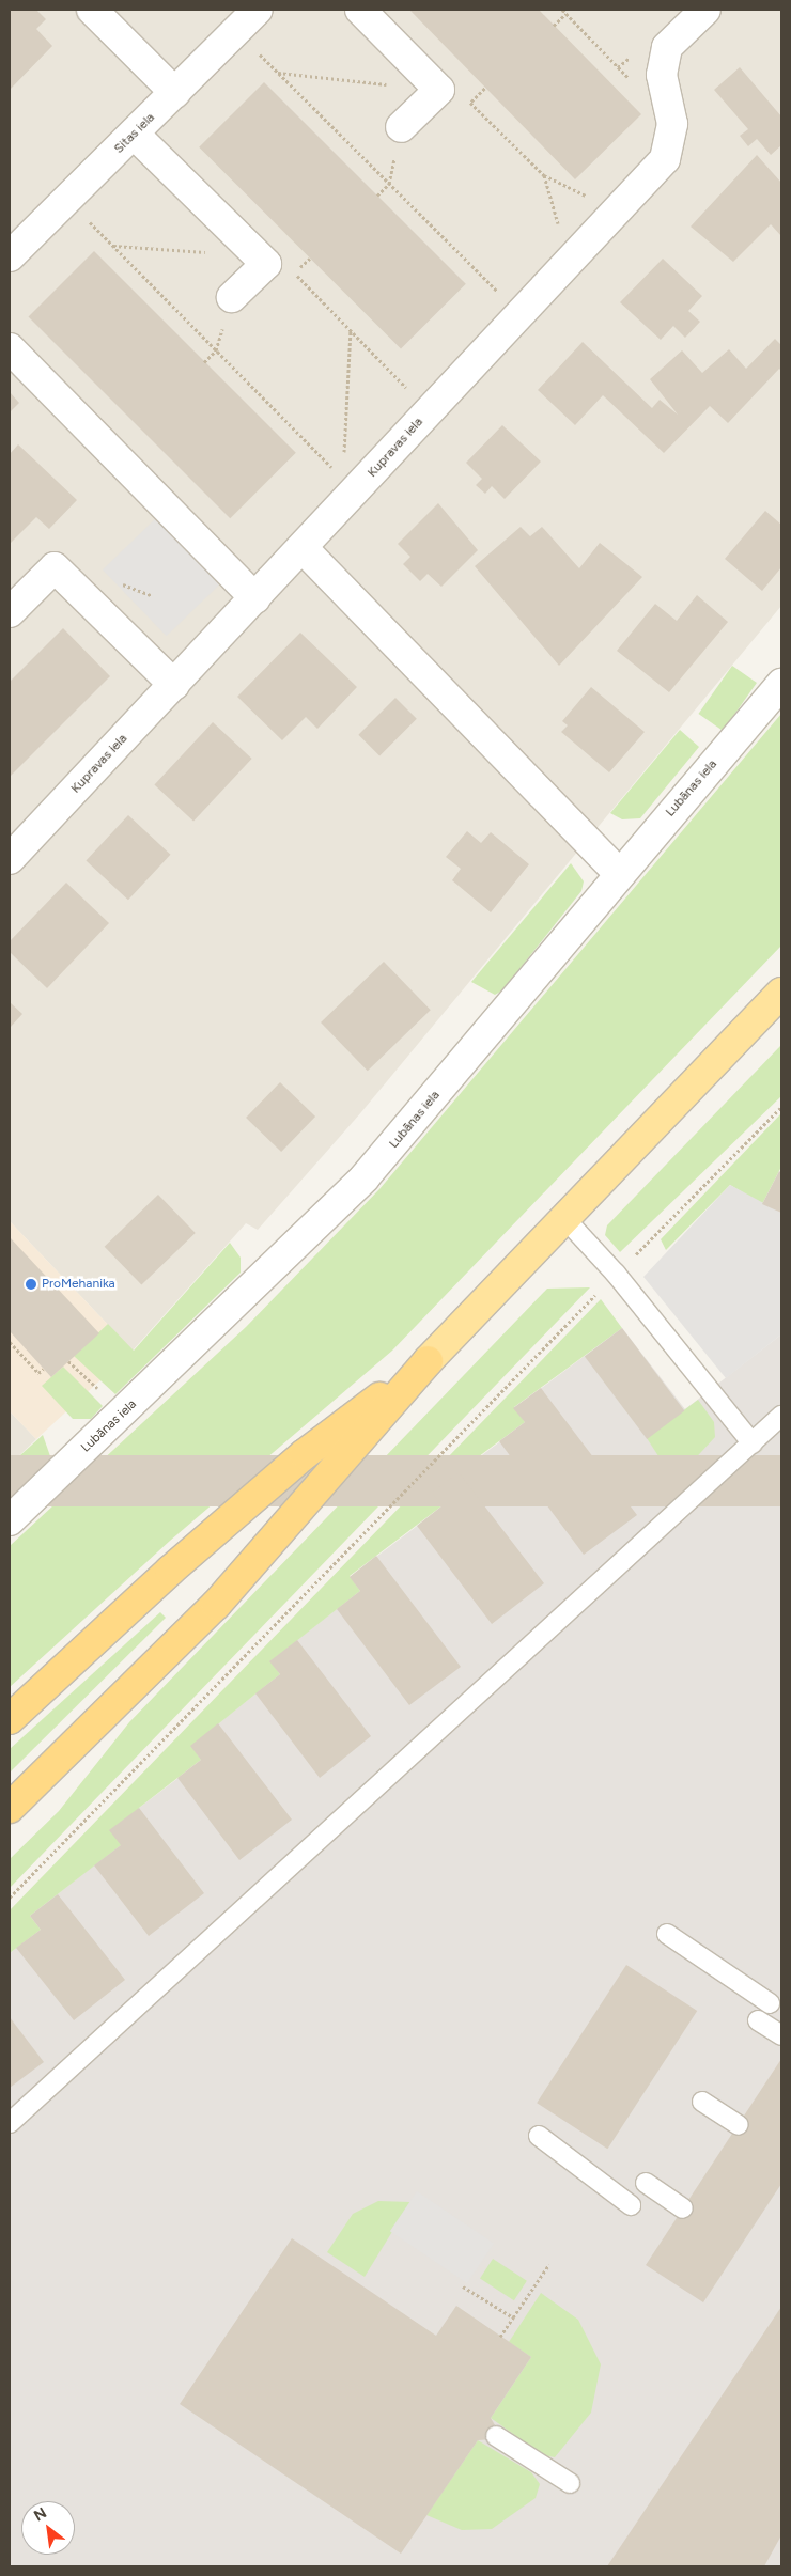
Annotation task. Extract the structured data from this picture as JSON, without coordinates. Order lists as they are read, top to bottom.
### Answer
{
  "streets": {
    "street": ["Sitas iela", "Kupravas iela", "Lubānas iela"]
  },
  "places": ["ProMehanika"],
  "north": "top left"
}
